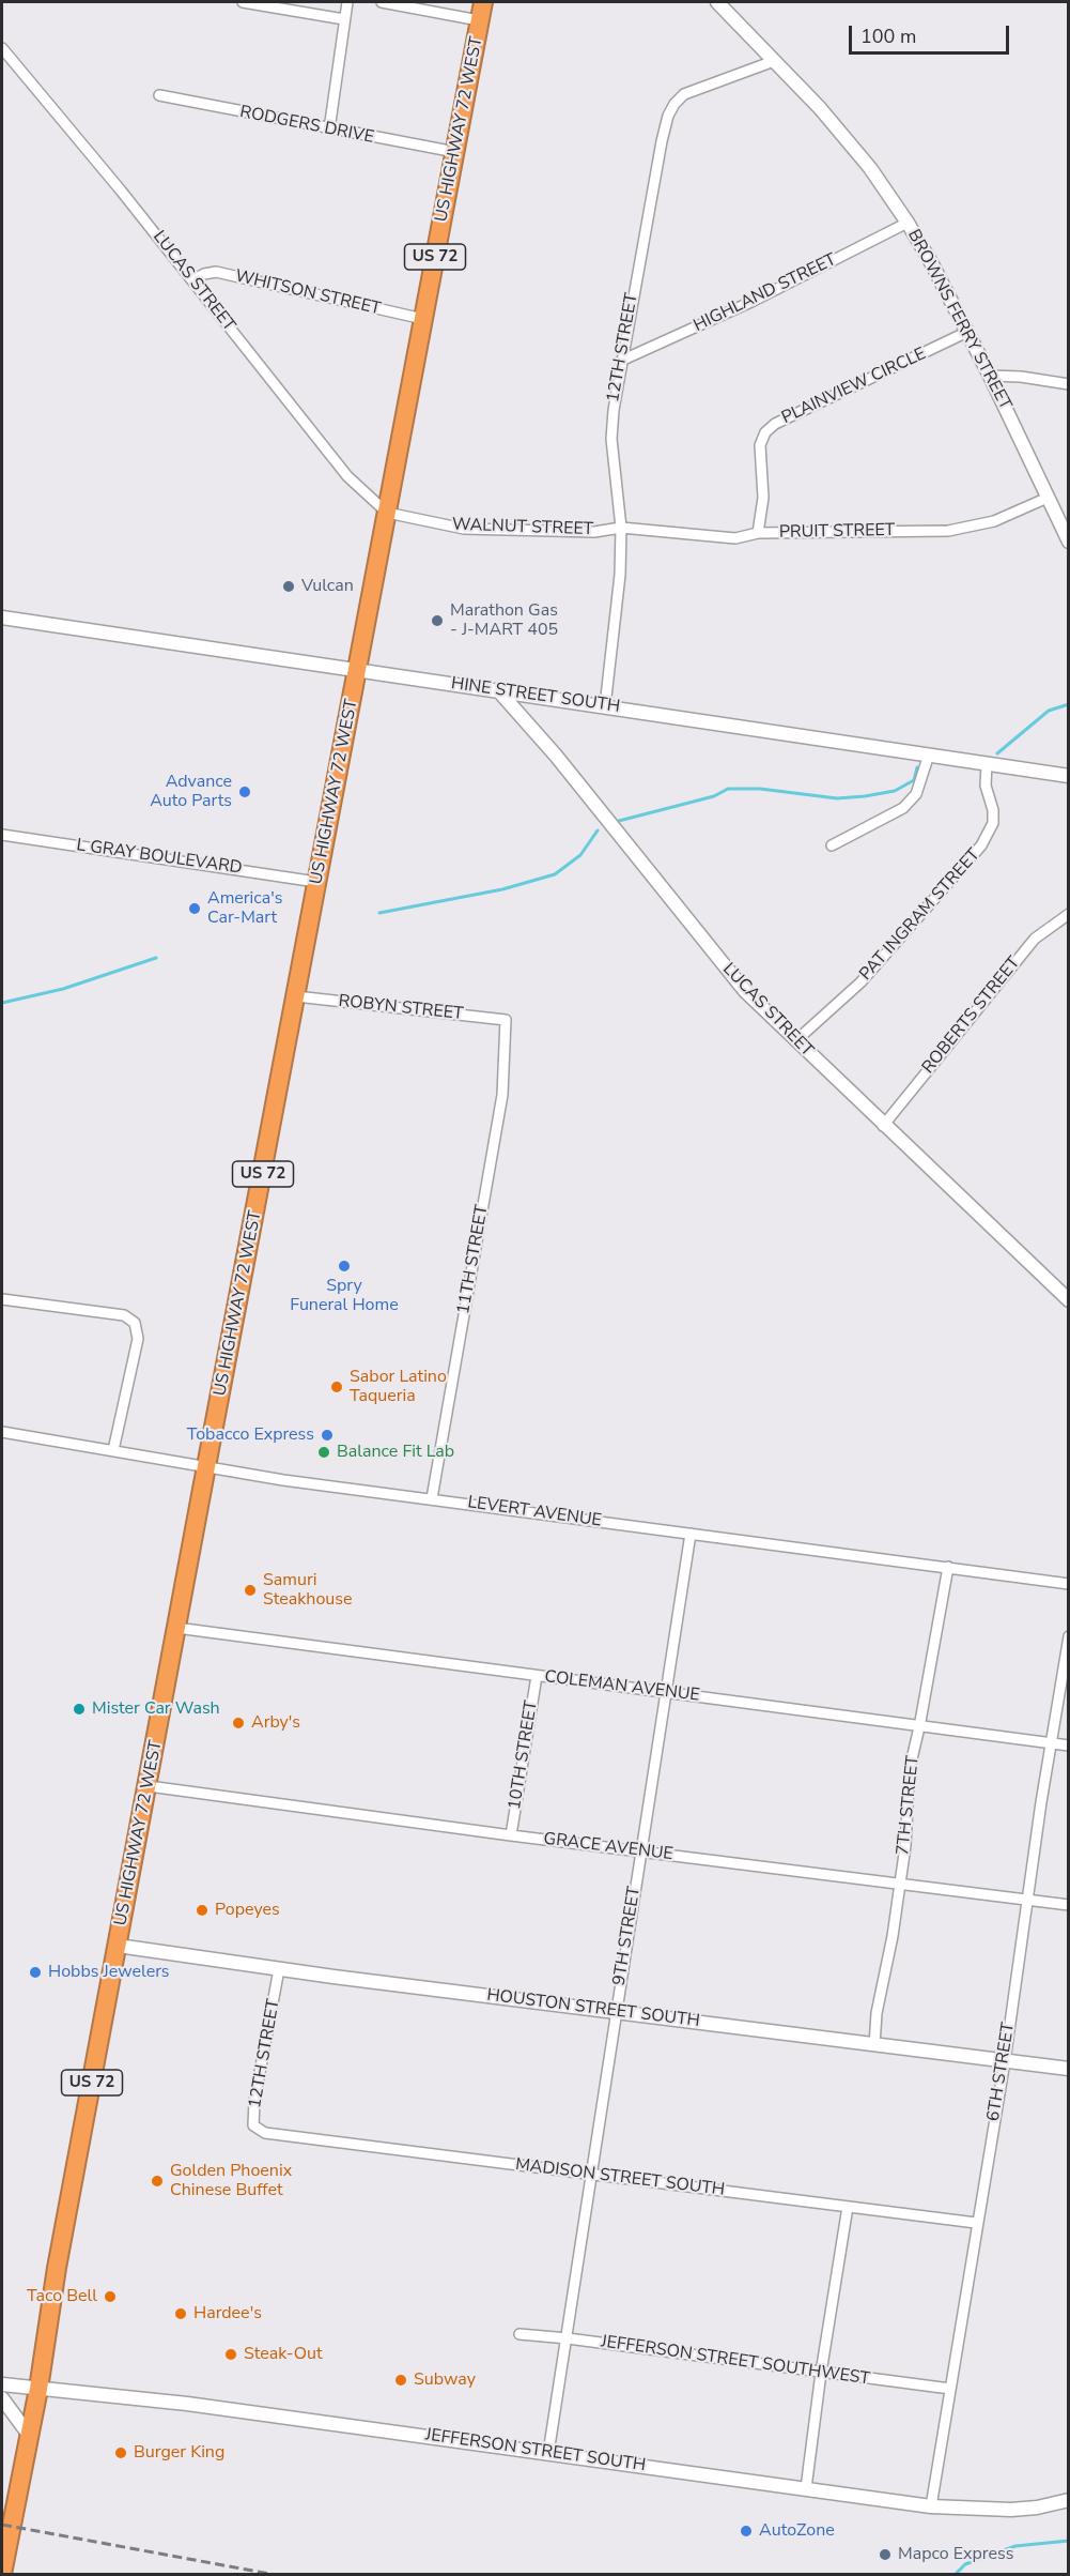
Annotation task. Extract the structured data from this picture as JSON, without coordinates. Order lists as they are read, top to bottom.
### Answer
{
  "streets": {
    "highway": ["US HIGHWAY 72 WEST", "US 72"],
    "street": [
      "RODGERS DRIVE",
      "LUCAS STREET",
      "WHITSON STREET",
      "HIGHLAND STREET",
      "BROWNS FERRY STREET",
      "12TH STREET",
      "PLAINVIEW CIRCLE",
      "WALNUT STREET",
      "PRUIT STREET",
      "HINE STREET SOUTH",
      "L GRAY BOULEVARD",
      "PAT INGRAM STREET",
      "ROBYN STREET",
      "ROBERTS STREET",
      "11TH STREET",
      "LEVERT AVENUE",
      "COLEMAN AVENUE",
      "10TH STREET",
      "7TH STREET",
      "GRACE AVENUE",
      "9TH STREET",
      "HOUSTON STREET SOUTH",
      "6TH STREET",
      "MADISON STREET SOUTH",
      "JEFFERSON STREET SOUTHWEST",
      "JEFFERSON STREET SOUTH"
    ]
  },
  "crossings": [
    ["RODGERS DRIVE", "US HIGHWAY 72 WEST"],
    ["US HIGHWAY 72 WEST", "LUCAS STREET"],
    ["US HIGHWAY 72 WEST", "WHITSON STREET"],
    ["US HIGHWAY 72 WEST", "WALNUT STREET"],
    ["US HIGHWAY 72 WEST", "HINE STREET SOUTH"],
    ["US HIGHWAY 72 WEST", "L GRAY BOULEVARD"],
    ["US HIGHWAY 72 WEST", "ROBYN STREET"],
    ["US HIGHWAY 72 WEST", "LEVERT AVENUE"],
    ["US HIGHWAY 72 WEST", "COLEMAN AVENUE"],
    ["US HIGHWAY 72 WEST", "GRACE AVENUE"],
    ["US HIGHWAY 72 WEST", "HOUSTON STREET SOUTH"],
    ["US HIGHWAY 72 WEST", "JEFFERSON STREET SOUTH"],
    ["LUCAS STREET", "WHITSON STREET"],
    ["LUCAS STREET", "WALNUT STREET"],
    ["LUCAS STREET", "HINE STREET SOUTH"],
    ["LUCAS STREET", "PAT INGRAM STREET"],
    ["LUCAS STREET", "ROBERTS STREET"],
    ["HIGHLAND STREET", "BROWNS FERRY STREET"],
    ["HIGHLAND STREET", "12TH STREET"],
    ["BROWNS FERRY STREET", "12TH STREET"],
    ["BROWNS FERRY STREET", "PLAINVIEW CIRCLE"],
    ["BROWNS FERRY STREET", "PRUIT STREET"],
    ["12TH STREET", "WALNUT STREET"],
    ["12TH STREET", "PRUIT STREET"],
    ["12TH STREET", "HINE STREET SOUTH"],
    ["12TH STREET", "HOUSTON STREET SOUTH"],
    ["12TH STREET", "MADISON STREET SOUTH"],
    ["PLAINVIEW CIRCLE", "PRUIT STREET"],
    ["WALNUT STREET", "PRUIT STREET"],
    ["HINE STREET SOUTH", "PAT INGRAM STREET"],
    ["ROBYN STREET", "11TH STREET"],
    ["11TH STREET", "LEVERT AVENUE"],
    ["LEVERT AVENUE", "7TH STREET"],
    ["LEVERT AVENUE", "9TH STREET"],
    ["COLEMAN AVENUE", "10TH STREET"],
    ["COLEMAN AVENUE", "7TH STREET"],
    ["COLEMAN AVENUE", "9TH STREET"],
    ["COLEMAN AVENUE", "6TH STREET"],
    ["10TH STREET", "GRACE AVENUE"],
    ["7TH STREET", "GRACE AVENUE"],
    ["7TH STREET", "HOUSTON STREET SOUTH"],
    ["GRACE AVENUE", "9TH STREET"],
    ["GRACE AVENUE", "6TH STREET"],
    ["9TH STREET", "HOUSTON STREET SOUTH"],
    ["9TH STREET", "MADISON STREET SOUTH"],
    ["9TH STREET", "JEFFERSON STREET SOUTHWEST"],
    ["9TH STREET", "JEFFERSON STREET SOUTH"],
    ["HOUSTON STREET SOUTH", "6TH STREET"],
    ["6TH STREET", "MADISON STREET SOUTH"],
    ["6TH STREET", "JEFFERSON STREET SOUTHWEST"],
    ["6TH STREET", "JEFFERSON STREET SOUTH"]
  ],
  "places": [
    "Vulcan",
    "Marathon Gas - J-MART 405",
    "Advance Auto Parts",
    "America's Car-Mart",
    "Spry Funeral Home",
    "Sabor Latino Taqueria",
    "Tobacco Express",
    "Balance Fit Lab",
    "Samuri Steakhouse",
    "Mister Car Wash",
    "Arby's",
    "Popeyes",
    "Hobbs Jewelers",
    "Golden Phoenix Chinese Buffet",
    "Taco Bell",
    "Hardee's",
    "Steak-Out",
    "Subway",
    "Burger King",
    "AutoZone",
    "Mapco Express"
  ],
  "scale_bar": "100 m"
}
